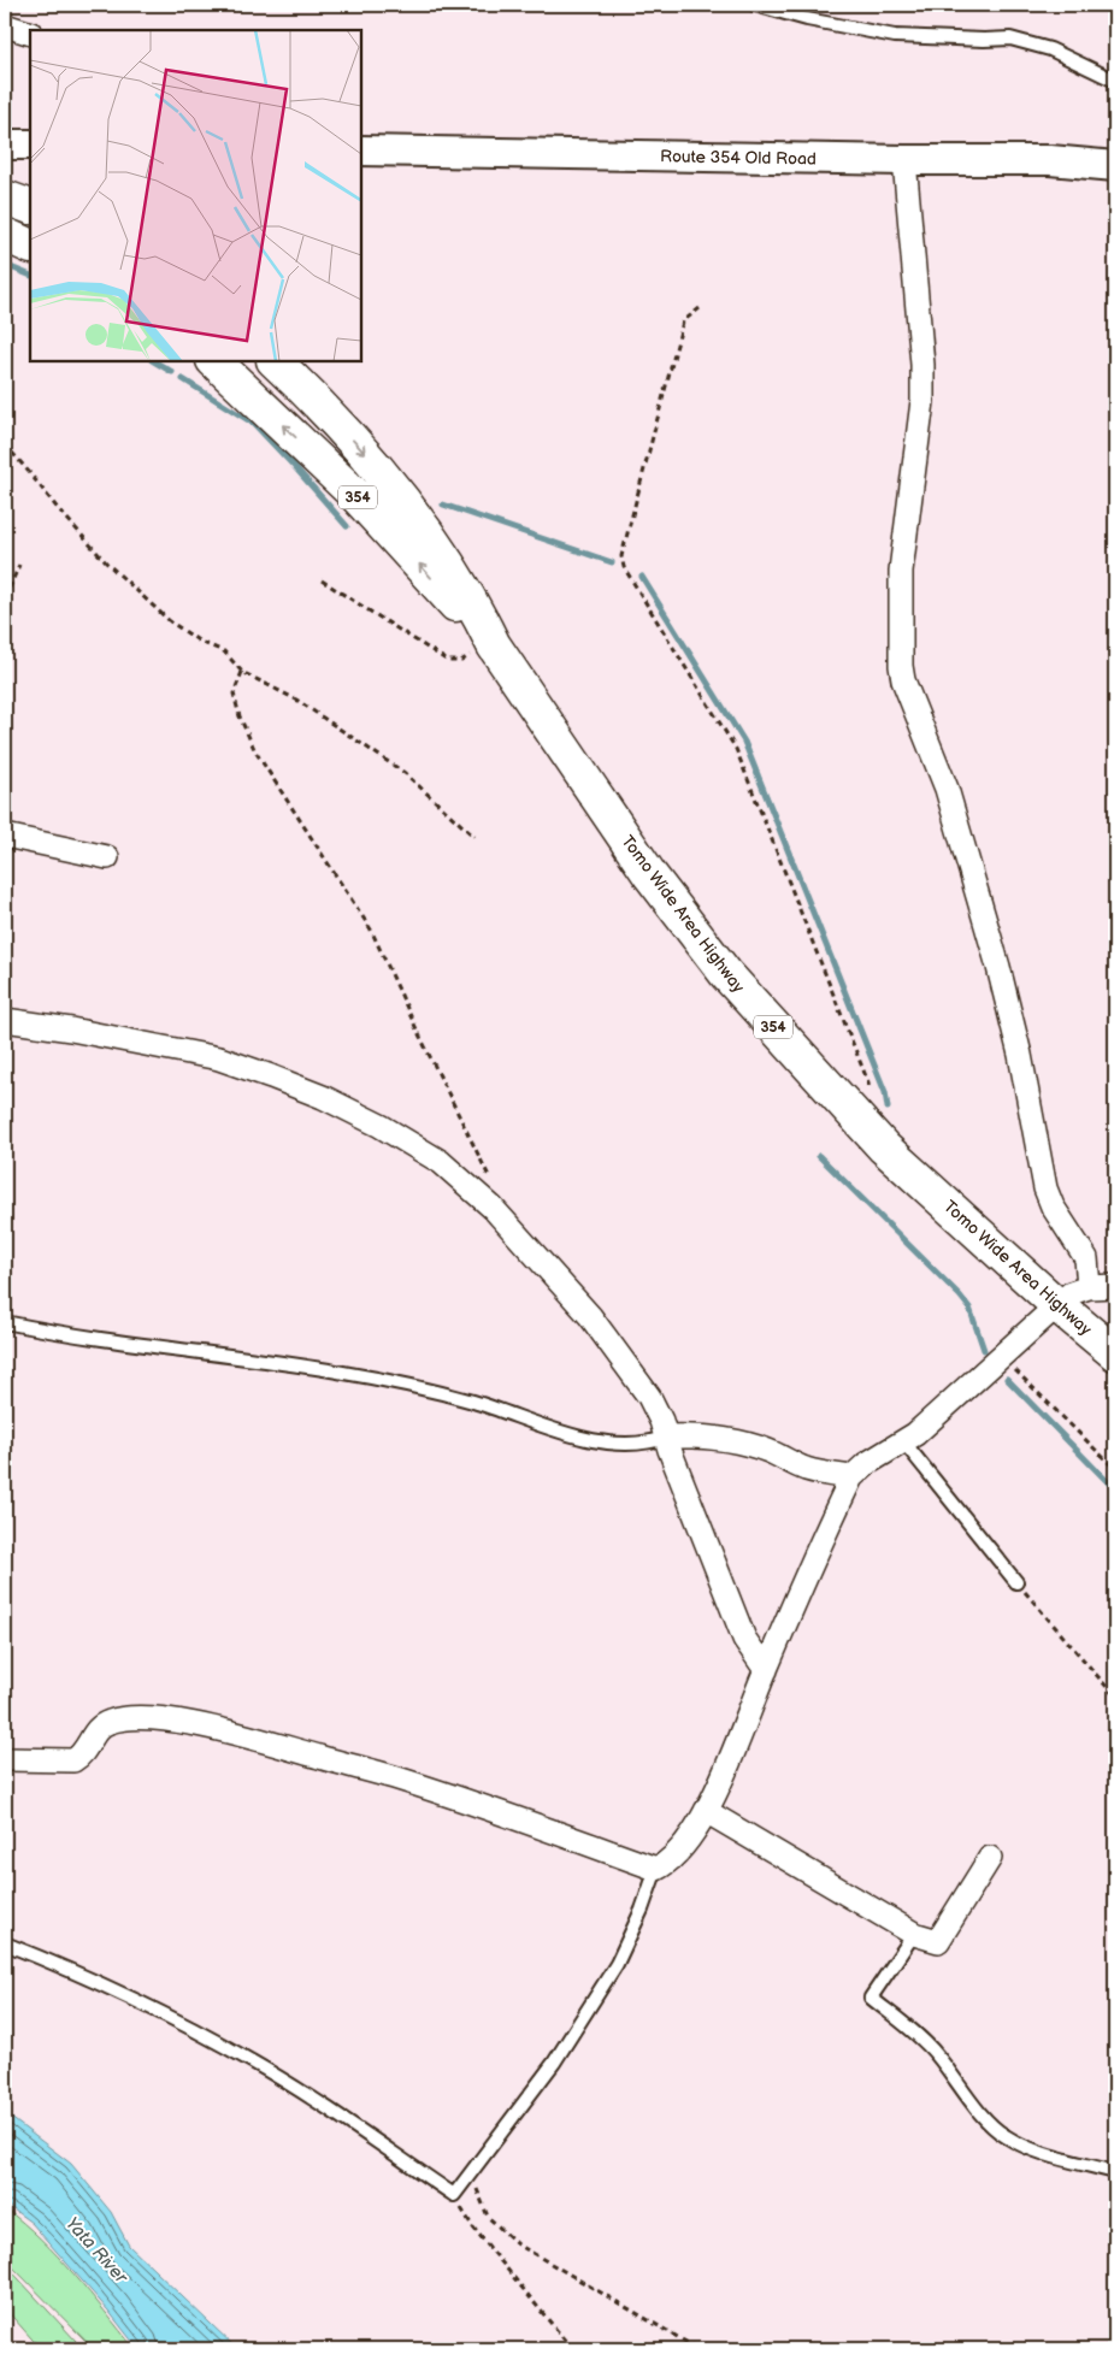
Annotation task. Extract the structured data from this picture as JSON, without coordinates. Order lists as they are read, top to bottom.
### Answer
{
  "streets": {
    "highway": ["354", "Tomo Wide Area Highway"],
    "street": ["Route 354 Old Road"]
  },
  "water": ["Yata River"]
}
